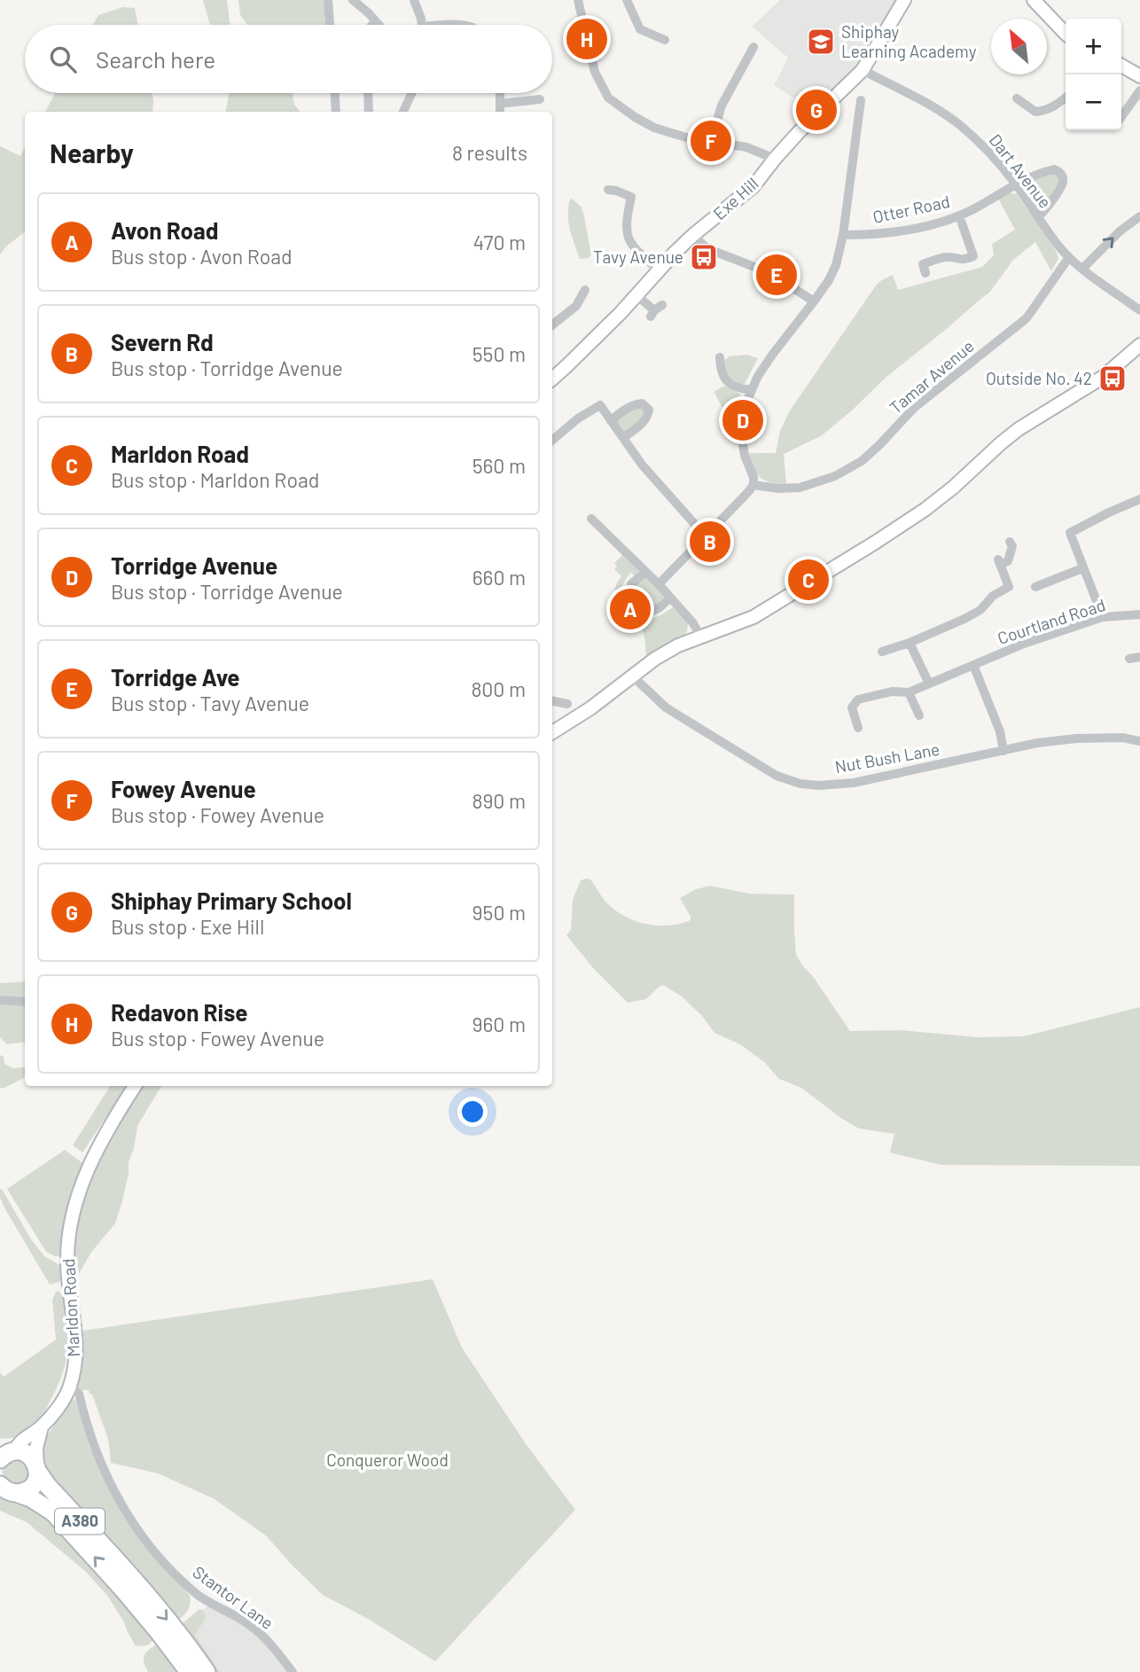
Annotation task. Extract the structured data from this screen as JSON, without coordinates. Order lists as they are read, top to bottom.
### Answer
{
  "streets": {
    "highway": ["A380"],
    "street": [
      "Dart Avenue",
      "Exe Hill",
      "Otter Road",
      "Tamar Avenue",
      "Courtland Road",
      "Nut Bush Lane",
      "Marldon Road",
      "Stantor Lane"
    ]
  },
  "crossings": [
    ["Dart Avenue", "Exe Hill"],
    ["Dart Avenue", "Otter Road"],
    ["Dart Avenue", "Tamar Avenue"],
    ["Marldon Road", "A380"],
    ["Marldon Road", "Stantor Lane"]
  ],
  "parks": ["Conqueror Wood"],
  "places": {
    "school or university": ["Shiphay Learning Academy"],
    "bus stop": ["Tavy Avenue", "Outside No. 42"]
  },
  "north": "top left",
  "page": {
    "pins": [
      "H",
      "G",
      "F",
      "E",
      "D",
      "B",
      "C",
      "A"
    ],
    "map_buttons": ["+", "−"],
    "search": "Search here",
    "heading": ["Nearby", "8 results"],
    "list": [
      {
        "mark": "A",
        "name": "Avon Road",
        "note": "Bus stop · Avon Road",
        "value": "470 m"
      },
      {
        "mark": "B",
        "name": "Severn Rd",
        "note": "Bus stop · Torridge Avenue",
        "value": "550 m"
      },
      {
        "mark": "C",
        "name": "Marldon Road",
        "note": "Bus stop · Marldon Road",
        "value": "560 m"
      },
      {
        "mark": "D",
        "name": "Torridge Avenue",
        "note": "Bus stop · Torridge Avenue",
        "value": "660 m"
      },
      {
        "mark": "E",
        "name": "Torridge Ave",
        "note": "Bus stop · Tavy Avenue",
        "value": "800 m"
      },
      {
        "mark": "F",
        "name": "Fowey Avenue",
        "note": "Bus stop · Fowey Avenue",
        "value": "890 m"
      },
      {
        "mark": "G",
        "name": "Shiphay Primary School",
        "note": "Bus stop · Exe Hill",
        "value": "950 m"
      },
      {
        "mark": "H",
        "name": "Redavon Rise",
        "note": "Bus stop · Fowey Avenue",
        "value": "960 m"
      }
    ]
  }
}
